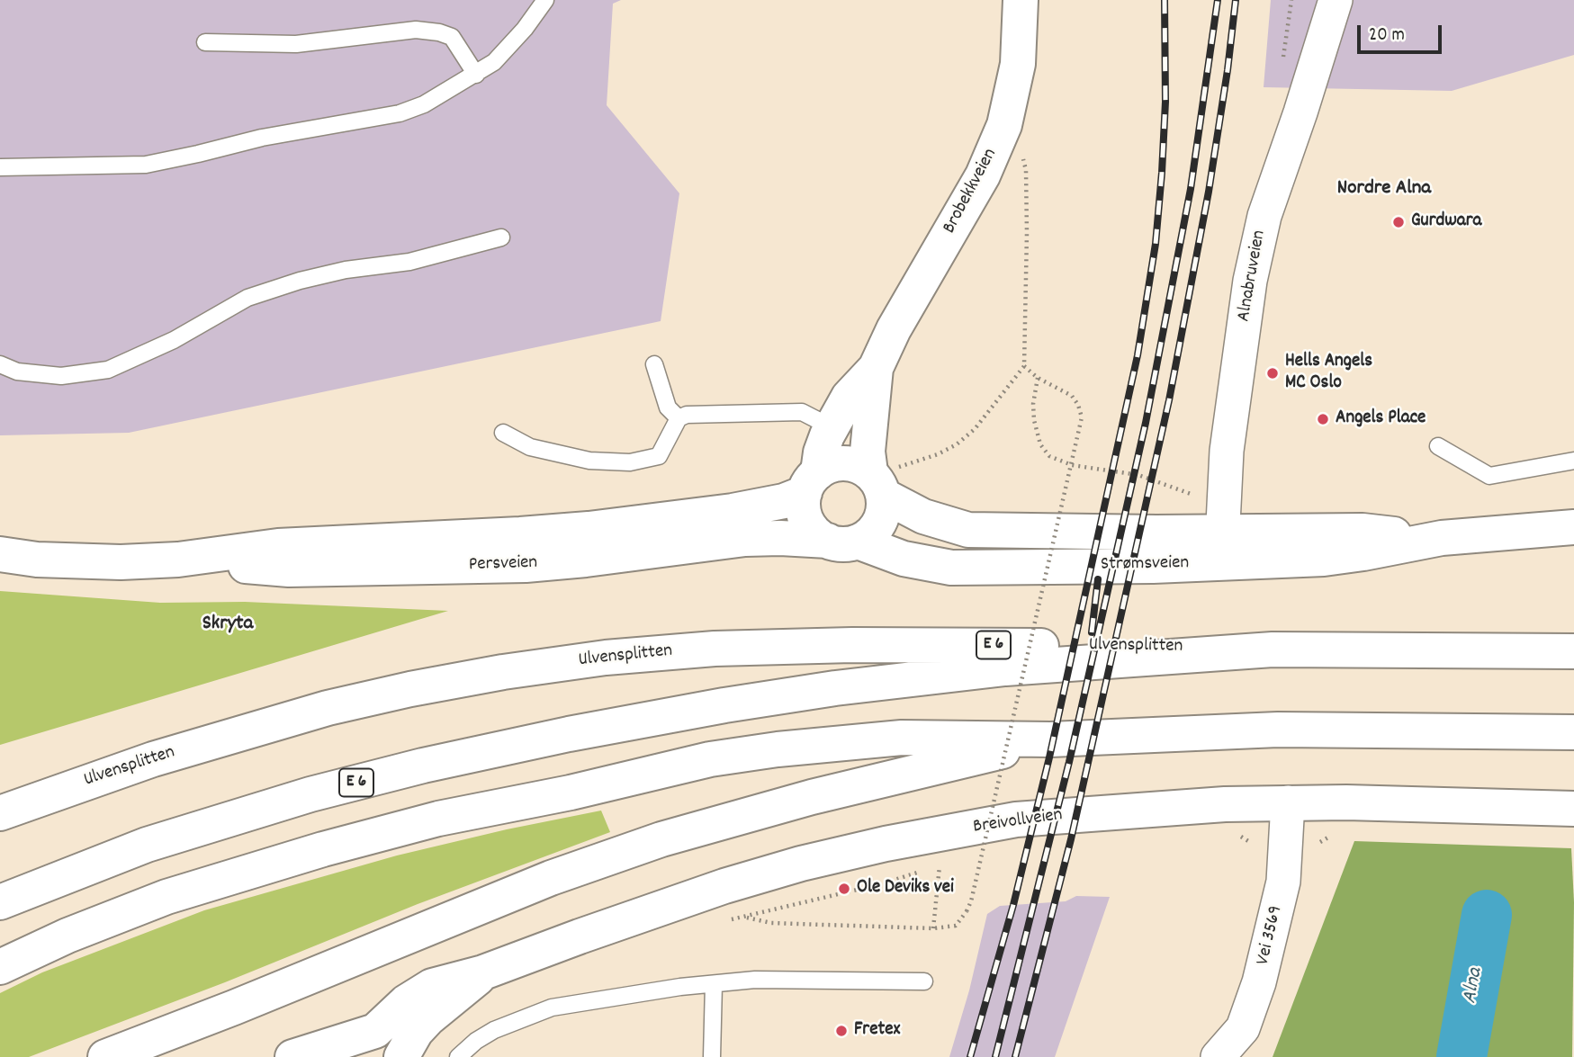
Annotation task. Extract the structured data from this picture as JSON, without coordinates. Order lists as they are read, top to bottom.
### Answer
{
  "streets": {
    "main road": [
      "Brobekkveien",
      "Persveien",
      "Strømsveien",
      "E 6",
      "Ulvensplitten",
      "Breivollveien"
    ],
    "street": ["Alnabruveien", "Vei 3569"]
  },
  "crossings": [
    ["Brobekkveien", "Persveien"],
    ["Brobekkveien", "Strømsveien"],
    ["Alnabruveien", "Strømsveien"],
    ["Persveien", "Strømsveien"],
    ["E 6", "Ulvensplitten"],
    ["Breivollveien", "Vei 3569"]
  ],
  "districts": ["Nordre Alna", "Skryta"],
  "water": ["Alna"],
  "places": [
    "Gurdwara",
    "Hells Angels MC Oslo",
    "Angels Place",
    "Ole Deviks vei",
    "Fretex"
  ],
  "scale_bar": "20 m"
}
